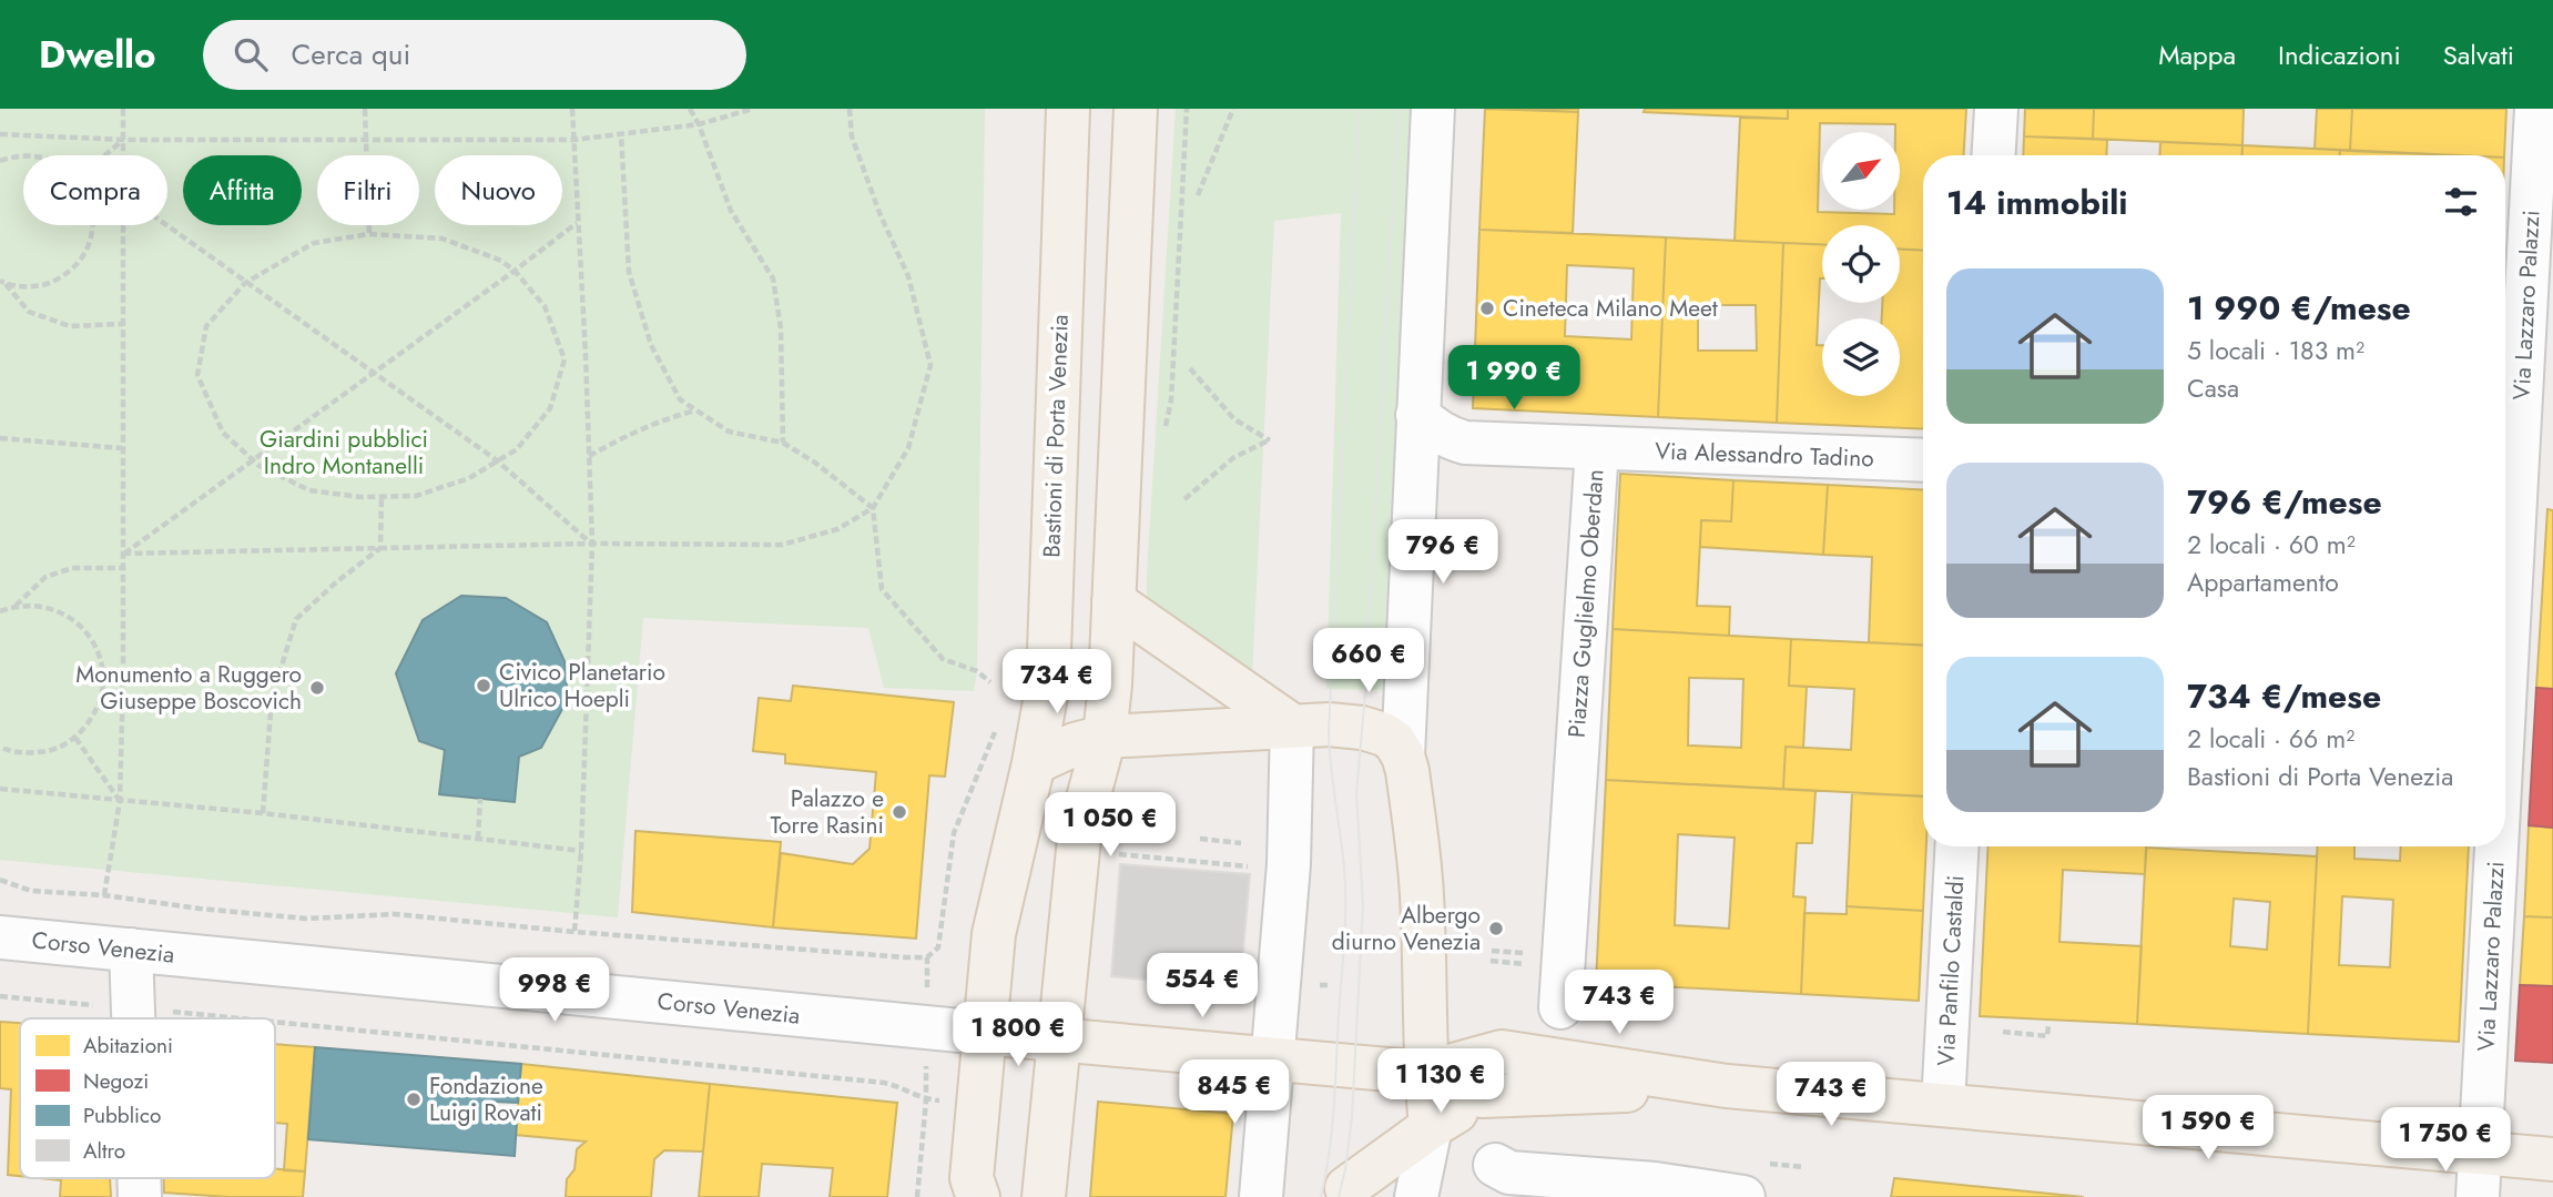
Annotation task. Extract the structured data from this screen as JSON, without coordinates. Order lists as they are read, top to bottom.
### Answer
{
  "streets": {
    "main road": ["Bastioni di Porta Venezia", "Corso Venezia"],
    "street": [
      "Via Lazzaro Palazzi",
      "Via Alessandro Tadino",
      "Piazza Guglielmo Oberdan",
      "Via Panfilo Castaldi"
    ]
  },
  "crossings": [
    ["Via Alessandro Tadino", "Piazza Guglielmo Oberdan"]
  ],
  "parks": ["Giardini pubblici Indro Montanelli"],
  "places": [
    "Cineteca Milano Meet",
    "Civico Planetario Ulrico Hoepli",
    "Monumento a Ruggero Giuseppe Boscovich",
    "Palazzo e Torre Rasini",
    "Albergo diurno Venezia",
    "Fondazione Luigi Rovati"
  ],
  "legend": [
    "Abitazioni",
    "Negozi",
    "Pubblico",
    "Altro"
  ],
  "north": "top right",
  "page": {
    "header": "Dwello",
    "search": "Cerca qui",
    "nav": ["Mappa", "Indicazioni", "Salvati"],
    "chip": [
      "Compra",
      "Affitta",
      "Filtri",
      "Nuovo"
    ],
    "heading": "14 immobili",
    "list": [
      {
        "name": "1 990 €/mese",
        "note": "5 locali · 183 m² · Casa"
      },
      {
        "name": "796 €/mese",
        "note": "2 locali · 60 m² · Appartamento"
      },
      {
        "name": "734 €/mese",
        "note": "2 locali · 66 m² · Bastioni di Porta Venezia"
      }
    ],
    "price": [
      "1 990 €",
      "796 €",
      "660 €",
      "734 €",
      "1 050 €",
      "554 €",
      "998 €",
      "743 €",
      "1 800 €",
      "1 130 €",
      "845 €",
      "743 €",
      "1 590 €",
      "1 750 €"
    ]
  }
}
